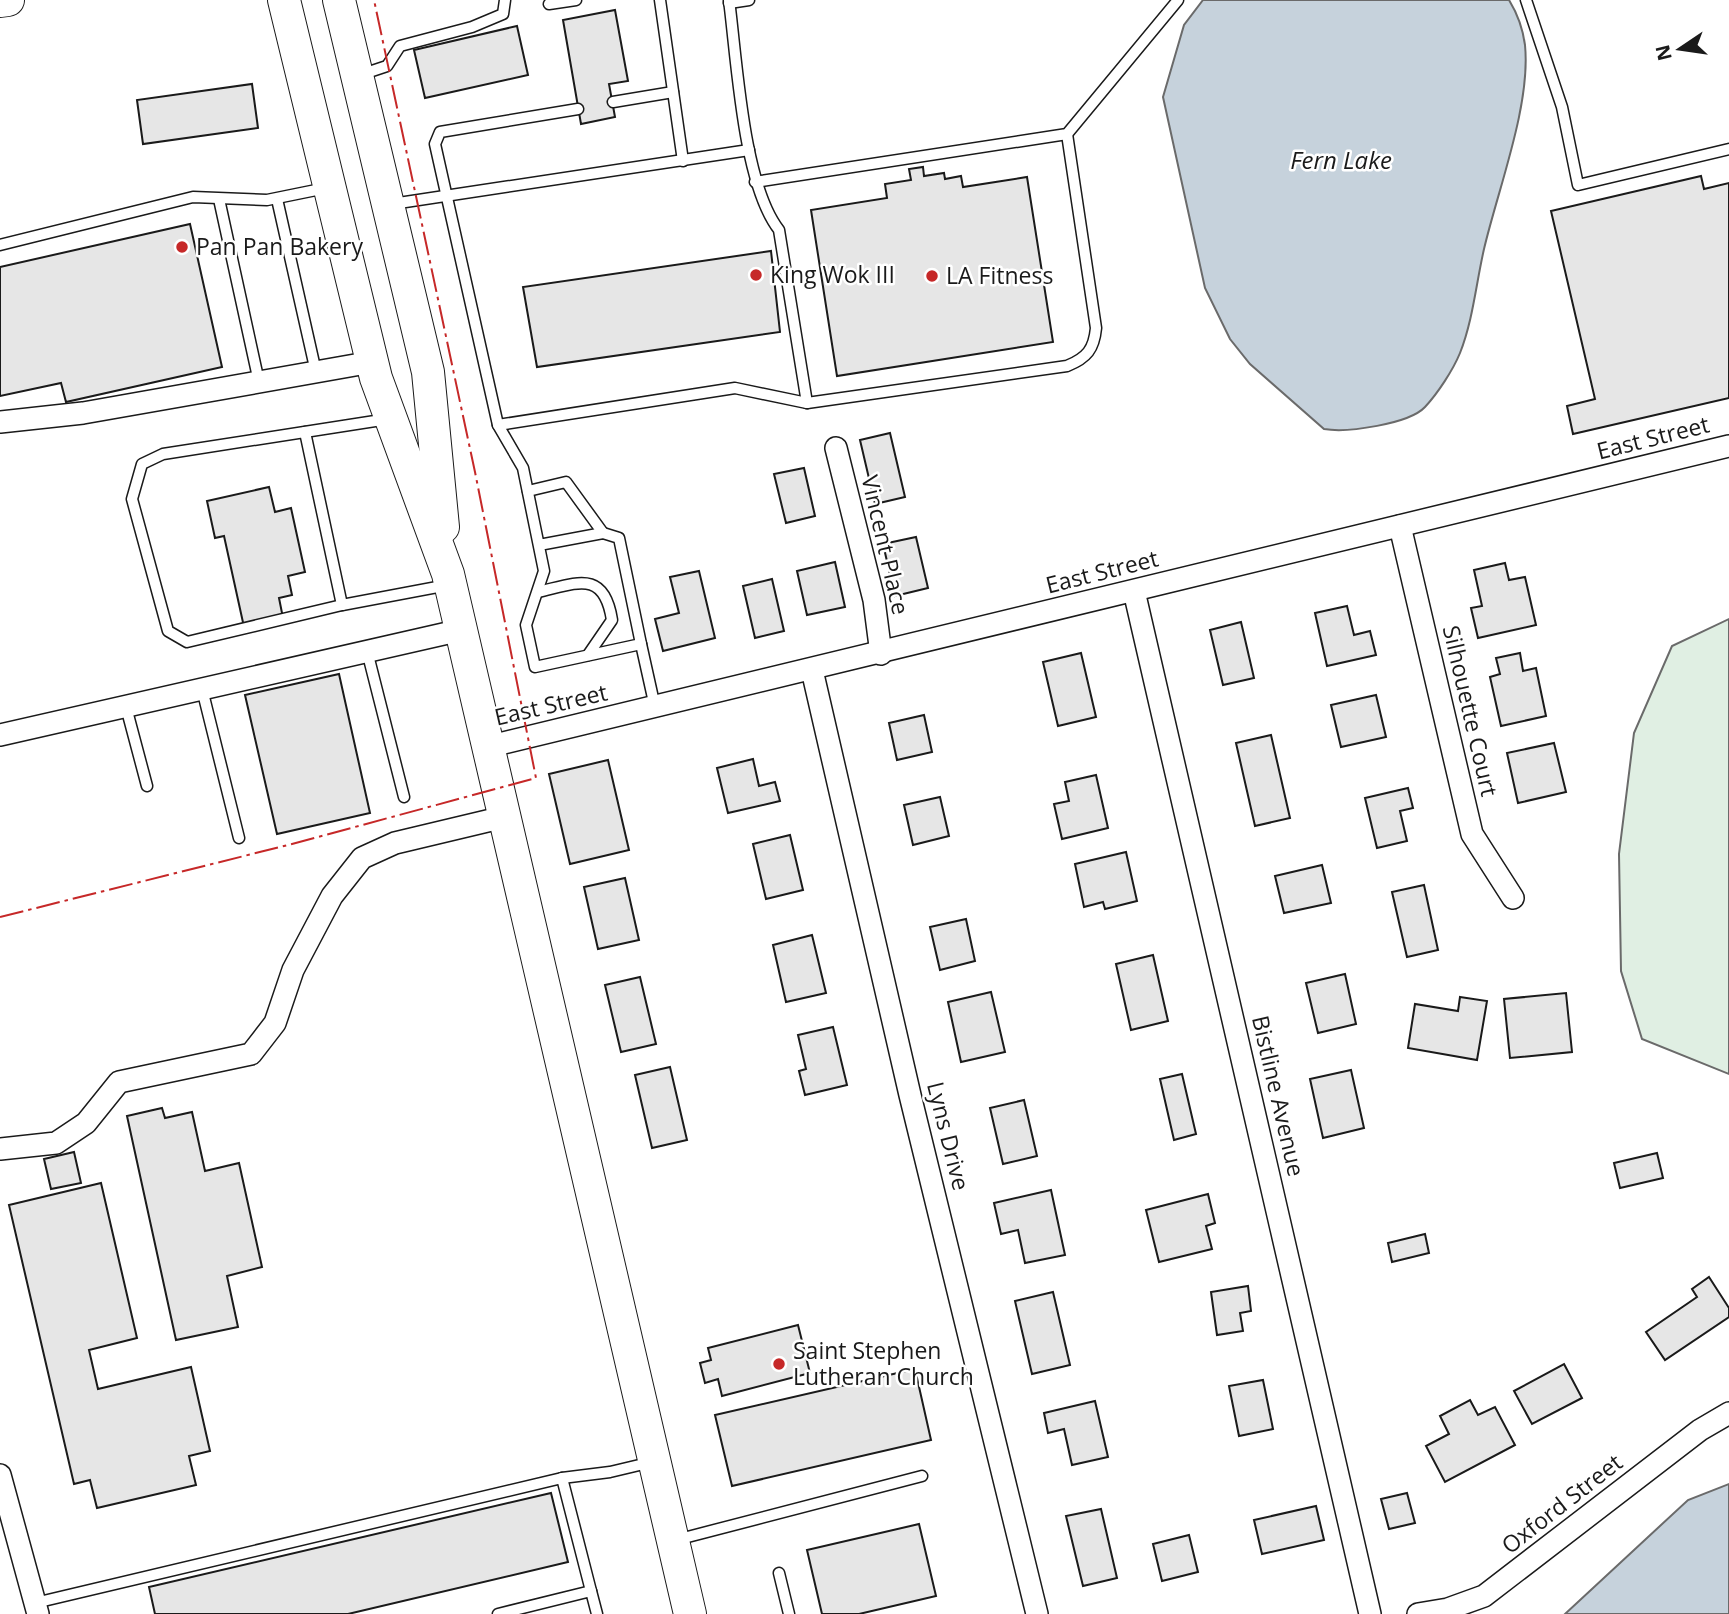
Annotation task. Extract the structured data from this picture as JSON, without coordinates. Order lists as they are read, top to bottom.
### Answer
{
  "streets": {
    "street": [
      "East Street",
      "Vincent Place",
      "Silhouette Court",
      "Bistline Avenue",
      "Lyns Drive",
      "Oxford Street"
    ]
  },
  "crossings": [
    ["East Street", "Vincent Place"],
    ["East Street", "Silhouette Court"],
    ["East Street", "Bistline Avenue"],
    ["East Street", "Lyns Drive"]
  ],
  "water": ["Fern Lake"],
  "places": [
    "Pan Pan Bakery",
    "King Wok III",
    "LA Fitness",
    "Saint Stephen Lutheran Church"
  ],
  "north": "left"
}
